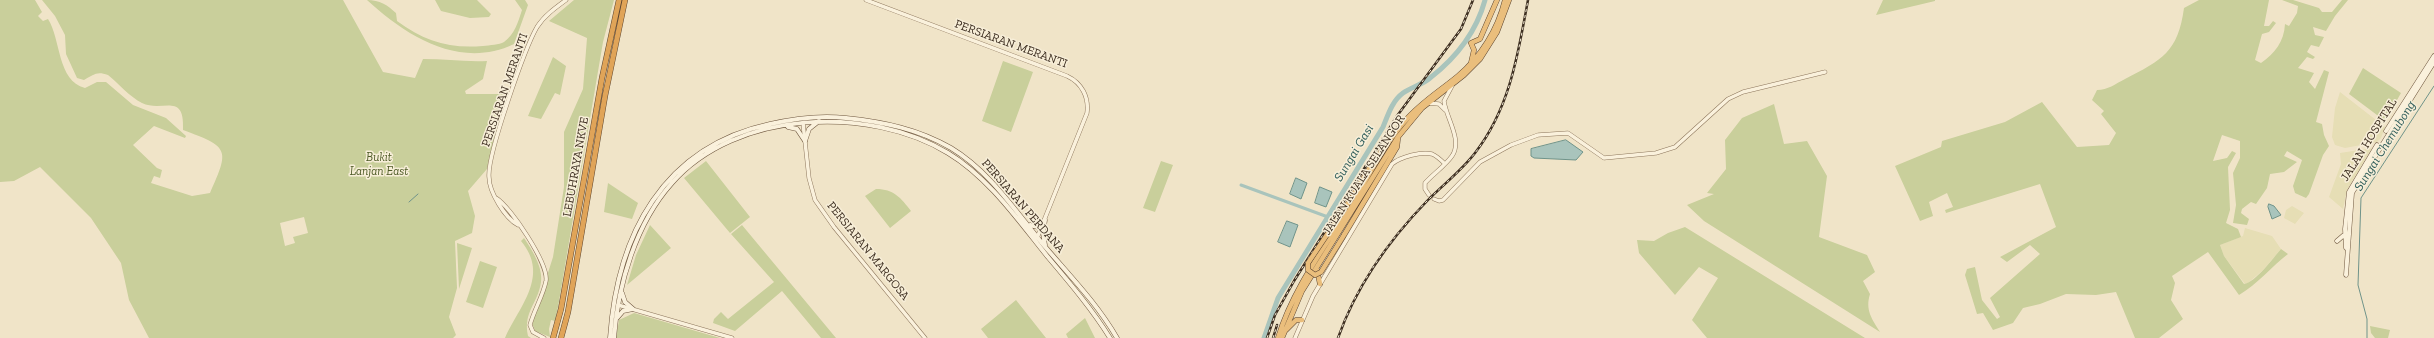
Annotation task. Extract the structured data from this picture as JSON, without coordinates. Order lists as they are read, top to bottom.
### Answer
{
  "streets": {
    "highway": ["LEBUHRAYA NKVE", "JALAN KUALA SELANGOR"],
    "main road": ["JALAN HOSPITAL", "PERSIARAN PERDANA"],
    "street": ["PERSIARAN MERANTI", "PERSIARAN MARGOSA"]
  },
  "crossings": [
    ["PERSIARAN MERANTI", "PERSIARAN PERDANA"],
    ["PERSIARAN PERDANA", "PERSIARAN MARGOSA"]
  ],
  "water": ["Sungai Chemubong", "Sungai Gasi"],
  "parks": ["Bukit Lanjan East"]
}
